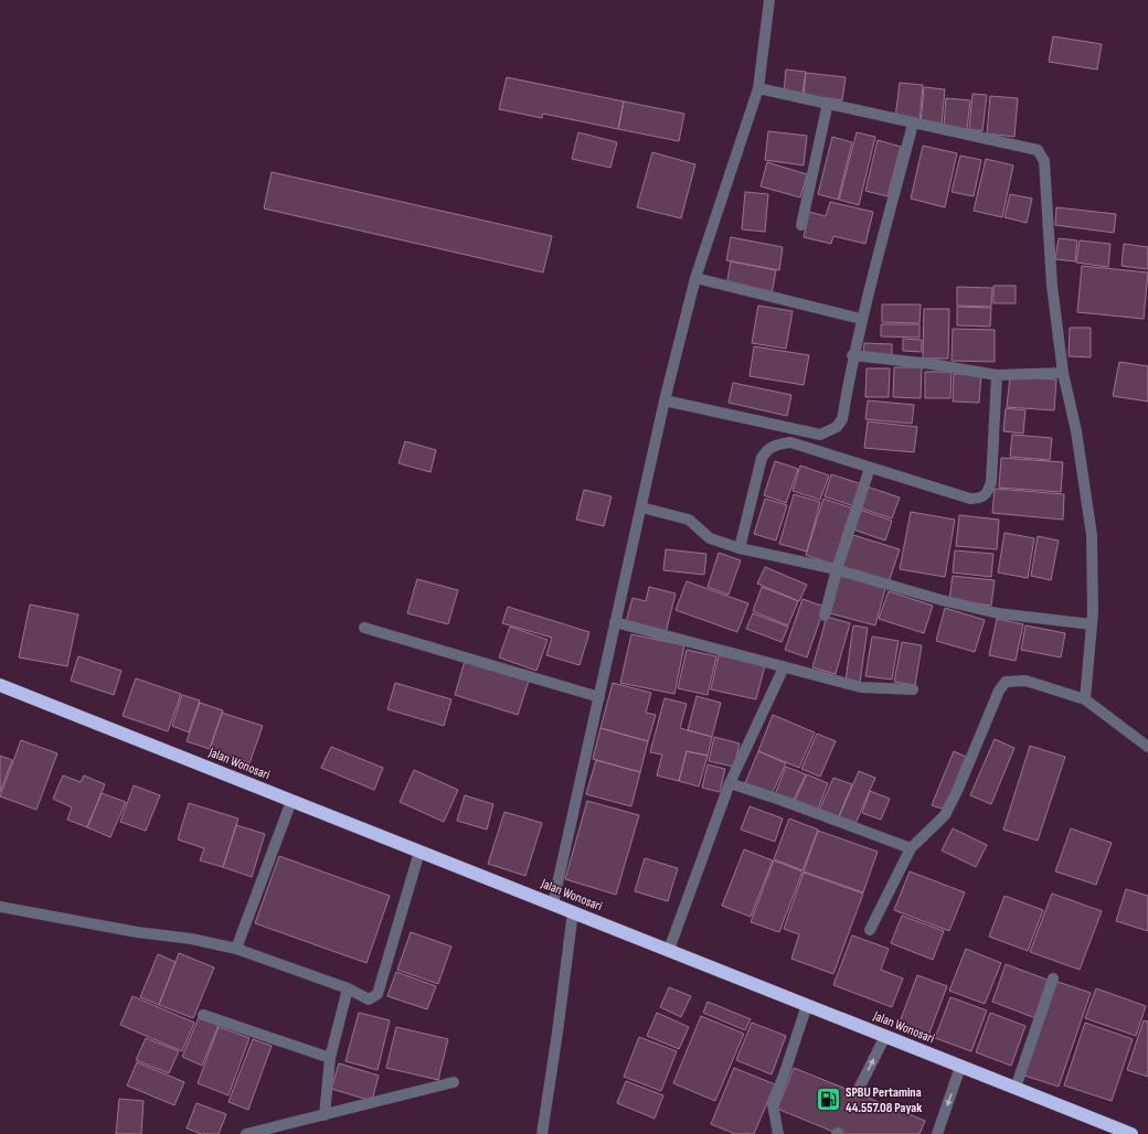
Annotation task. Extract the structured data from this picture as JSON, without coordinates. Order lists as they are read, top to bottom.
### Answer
{
  "streets": {
    "highway": ["Jalan Wonosari"]
  },
  "places": {
    "fuel station": ["SPBU Pertamina 44.557.08 Payak"]
  }
}
